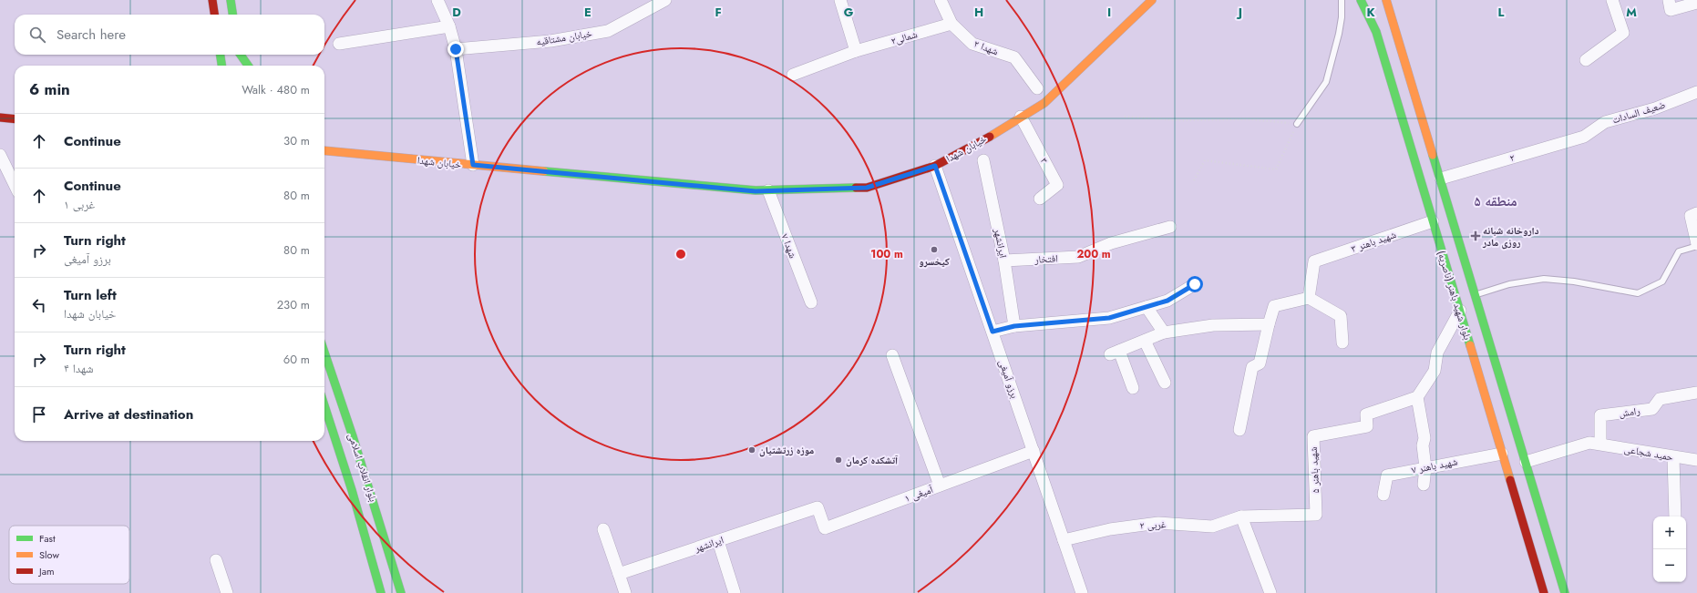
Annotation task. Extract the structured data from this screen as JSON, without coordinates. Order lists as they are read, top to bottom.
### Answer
{
  "streets": {
    "main road": ["خیابان شهدا", "بلوار شهید باهنر (ناصریه)", "بلوار انقلاب اسلامی"],
    "street": [
      "خیابان مشتاقیه",
      "شمالی۲",
      "شهدا ۲",
      "ضعیف السادات",
      "۲",
      "۳",
      "شهید باهنر ۳",
      "ایرانشهر",
      "شهدا ۷",
      "افتخار",
      "برزو آمیغی",
      "رامش",
      "حمید شجاعی",
      "شهید باهنر ۷",
      "شهید باهنر ۵",
      "آمیغی ۱",
      "۲ غربی"
    ]
  },
  "crossings": [
    ["شمالی۲", "شهدا ۲"],
    ["ضعیف السادات", "۲"],
    ["خیابان شهدا", "۳"],
    ["خیابان شهدا", "شهدا ۷"],
    ["خیابان شهدا", "برزو آمیغی"],
    ["۲", "بلوار شهید باهنر (ناصریه)"],
    ["شهید باهنر ۳", "بلوار شهید باهنر (ناصریه)"],
    ["ایرانشهر", "افتخار"],
    ["ایرانشهر", "آمیغی ۱"],
    ["بلوار شهید باهنر (ناصریه)", "حمید شجاعی"],
    ["بلوار شهید باهنر (ناصریه)", "شهید باهنر ۷"],
    ["برزو آمیغی", "آمیغی ۱"],
    ["برزو آمیغی", "۲ غربی"],
    ["رامش", "حمید شجاعی"],
    ["شهید باهنر ۵", "۲ غربی"]
  ],
  "districts": ["منطقه ۵"],
  "places": {
    "health": ["داروخانه شبانه روزی مادر"],
    "other": ["کیخسرو", "موزه زرتشتیان", "آتشکده کرمان"]
  },
  "legend": ["Fast", "Slow", "Jam"],
  "page": {
    "search": "Search here",
    "heading": ["6 min", "Walk · 480 m"],
    "list": [
      ["Continue", "30 m"],
      ["Continue", "۱ غربی", "80 m"],
      ["Turn right", "برزو آمیغی", "80 m"],
      ["Turn left", "خیابان شهدا", "230 m"],
      ["Turn right", "شهدا ۴", "60 m"],
      "Arrive at destination"
    ],
    "map_buttons": ["+", "−"]
  },
  "grid": {
    "columns": [
      "D",
      "E",
      "F",
      "G",
      "H",
      "I",
      "J",
      "K",
      "L",
      "M"
    ]
  },
  "rings": ["100 m", "200 m"]
}
